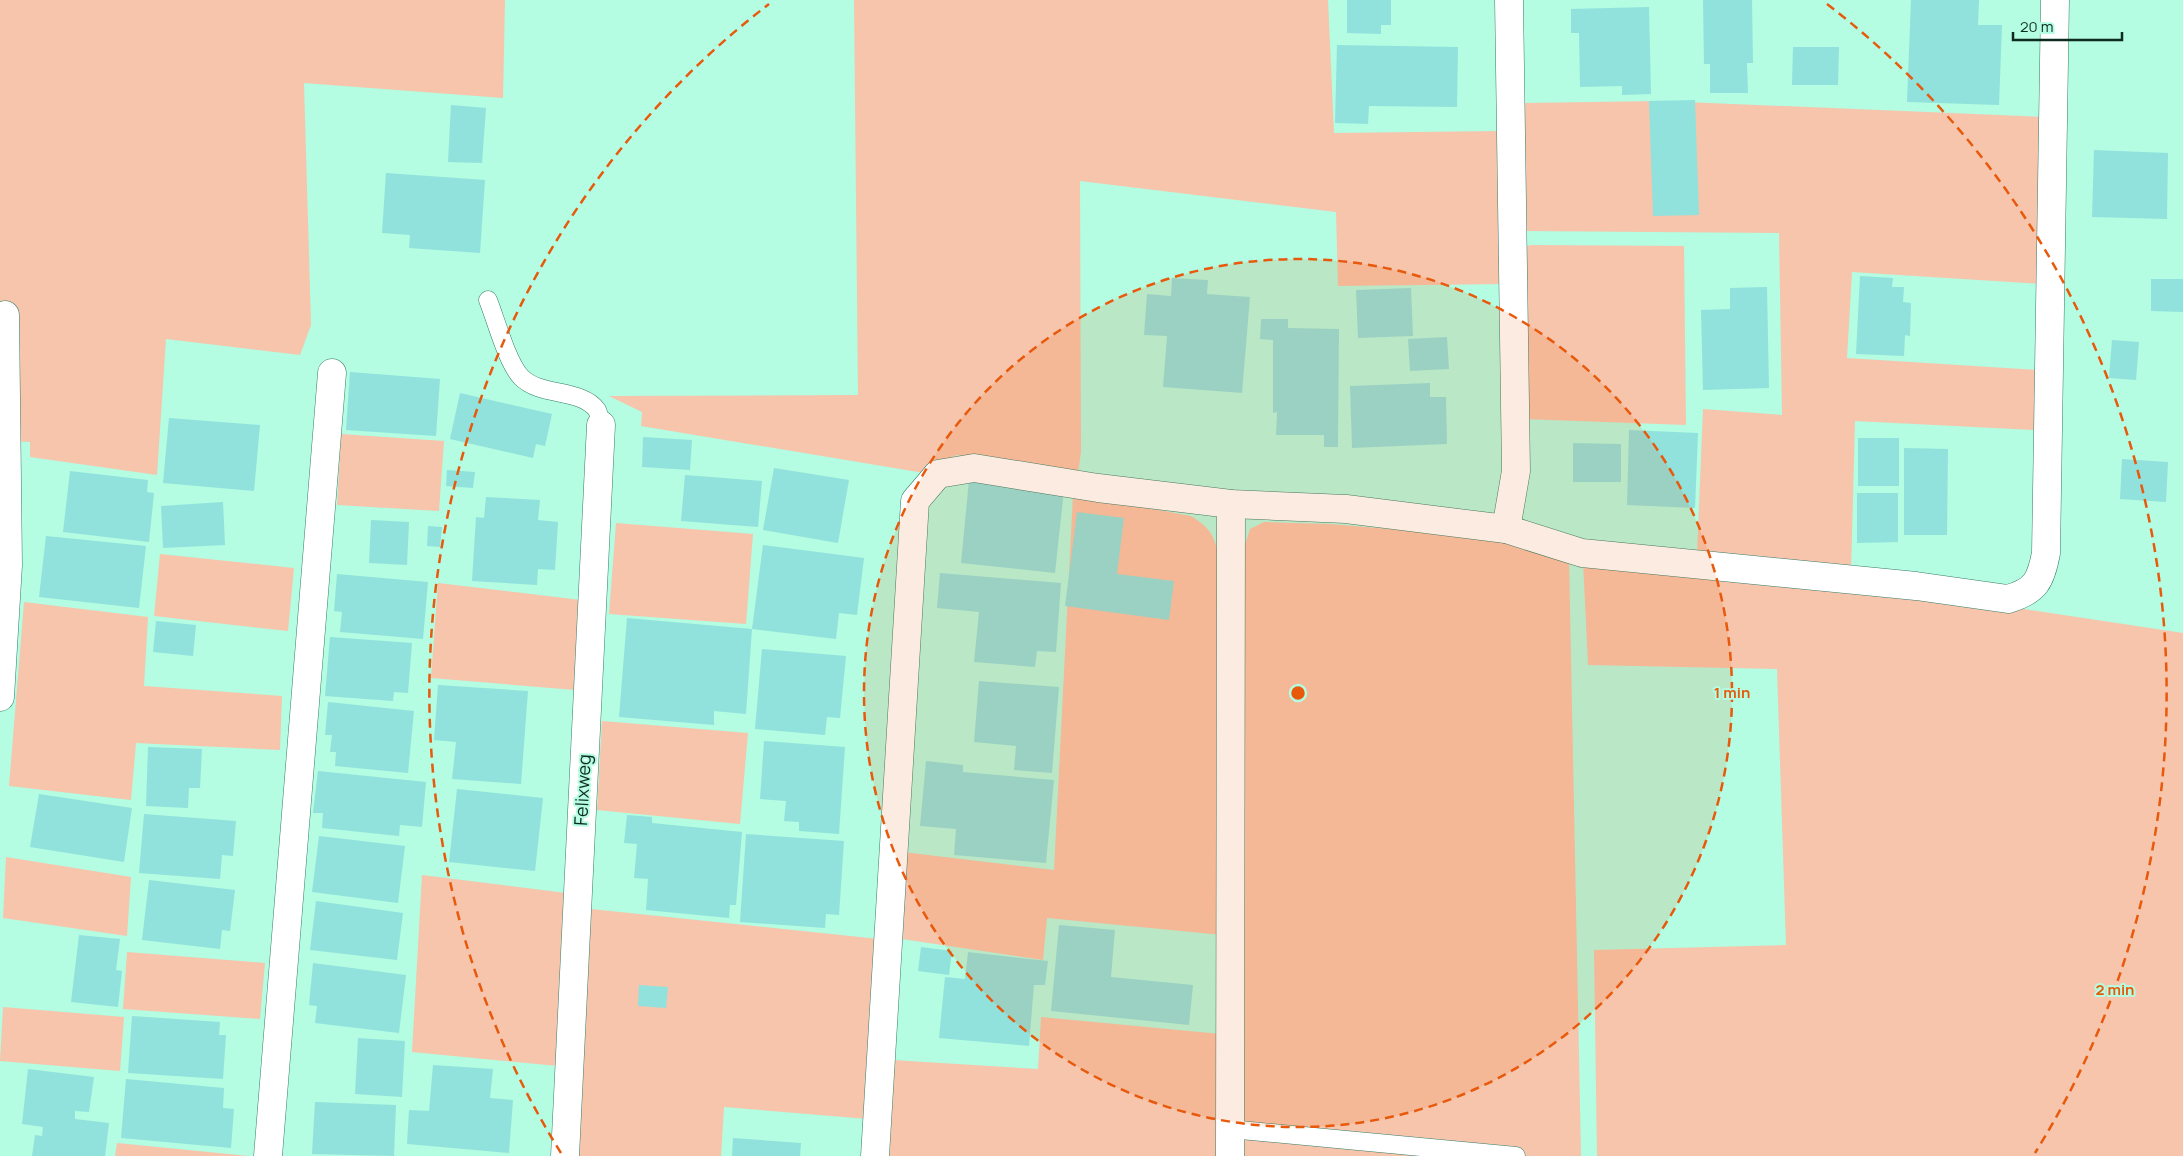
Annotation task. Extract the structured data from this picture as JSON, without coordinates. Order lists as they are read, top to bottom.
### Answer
{
  "streets": {
    "street": ["Felixweg"]
  },
  "scale_bar": "20 m",
  "rings": ["1 min", "2 min"]
}
